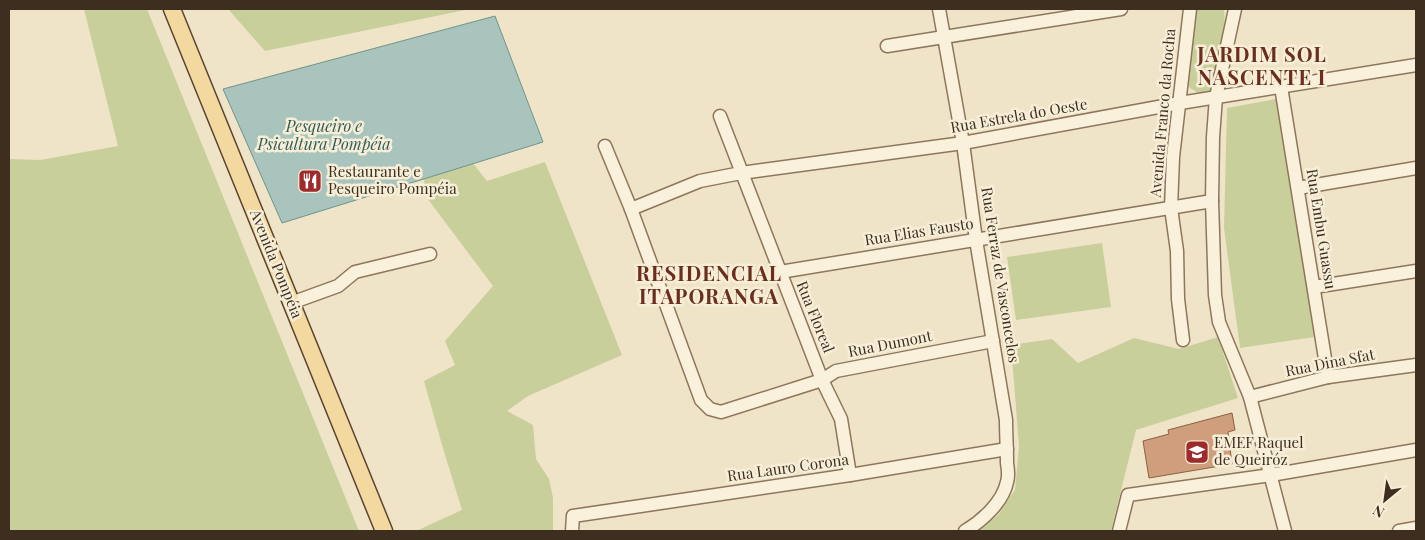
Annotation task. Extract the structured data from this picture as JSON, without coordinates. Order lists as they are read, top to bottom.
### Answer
{
  "streets": {
    "main road": ["Avenida Pompéia"],
    "street": [
      "Avenida Franco da Rocha",
      "Rua Estrela do Oeste",
      "Rua Embu Guassu",
      "Rua Elias Fausto",
      "Rua Ferraz de Vasconcelos",
      "Rua Floreal",
      "Rua Dumont",
      "Rua Dina Sfat",
      "Rua Lauro Corona"
    ]
  },
  "crossings": [
    ["Avenida Franco da Rocha", "Rua Estrela do Oeste"],
    ["Avenida Franco da Rocha", "Rua Elias Fausto"],
    ["Rua Estrela do Oeste", "Rua Embu Guassu"],
    ["Rua Estrela do Oeste", "Rua Ferraz de Vasconcelos"],
    ["Rua Estrela do Oeste", "Rua Floreal"],
    ["Rua Estrela do Oeste", "Rua Dumont"],
    ["Rua Embu Guassu", "Rua Dina Sfat"],
    ["Rua Elias Fausto", "Rua Ferraz de Vasconcelos"],
    ["Rua Elias Fausto", "Rua Floreal"],
    ["Rua Ferraz de Vasconcelos", "Rua Dumont"],
    ["Rua Ferraz de Vasconcelos", "Rua Lauro Corona"],
    ["Rua Floreal", "Rua Dumont"],
    ["Rua Floreal", "Rua Lauro Corona"]
  ],
  "districts": ["JARDIM SOL NASCENTE I", "RESIDENCIAL ITAPORANGA"],
  "water": ["Pesqueiro e Psicultura Pompéia"],
  "places": {
    "restaurant": ["Restaurante e Pesqueiro Pompéia"],
    "school or university": ["EMEF Raquel de Queiróz"]
  },
  "north": "bottom left"
}
